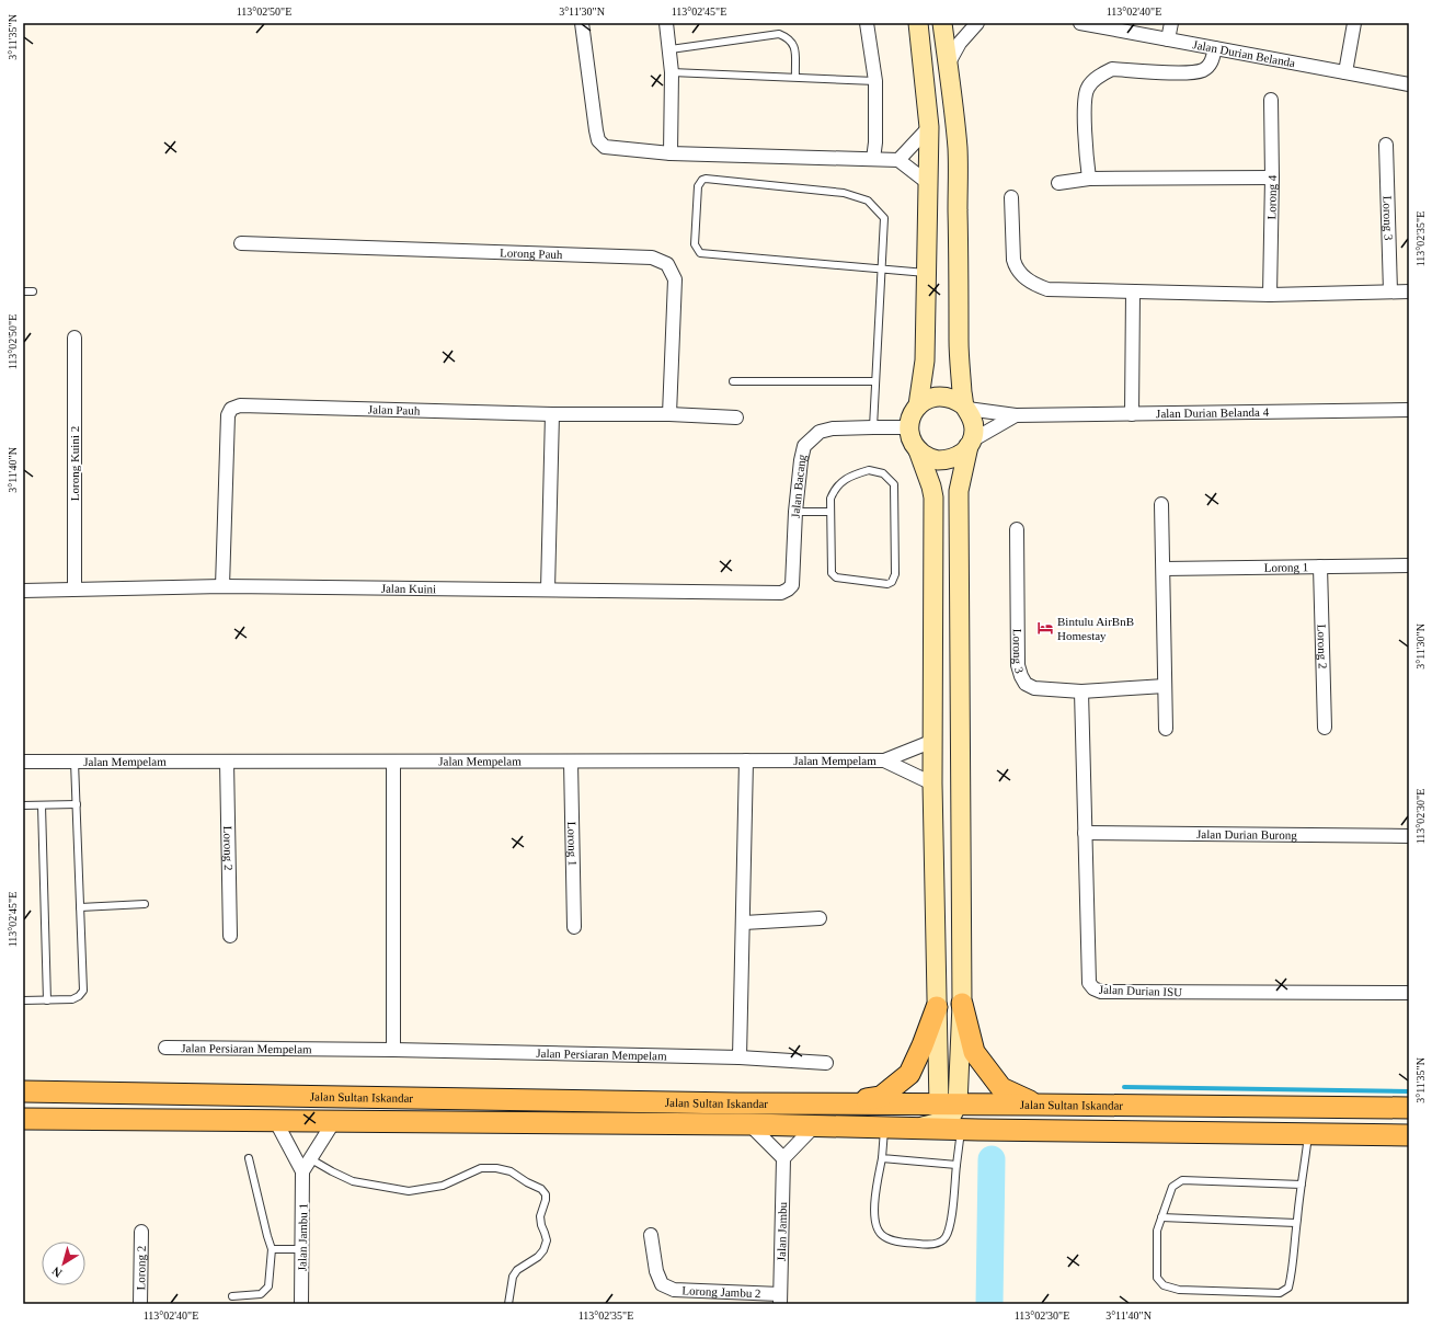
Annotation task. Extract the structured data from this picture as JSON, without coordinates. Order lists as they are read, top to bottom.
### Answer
{
  "streets": {
    "main road": ["Jalan Sultan Iskandar"],
    "street": [
      "Jalan Durian Belanda",
      "Lorong 4",
      "Lorong 3",
      "Lorong Pauh",
      "Jalan Pauh",
      "Jalan Durian Belanda 4",
      "Lorong Kuini 2",
      "Jalan Bacang",
      "Lorong 1",
      "Jalan Kuini",
      "Lorong 2",
      "Jalan Mempelam",
      "Jalan Durian Burong",
      "Jalan Durian ISU",
      "Jalan Persiaran Mempelam",
      "Jalan Jambu",
      "Jalan Jambu 1",
      "Lorong Jambu 2"
    ]
  },
  "crossings": [
    ["Lorong 3", "Jalan Durian ISU"],
    ["Lorong Pauh", "Jalan Pauh"],
    ["Jalan Pauh", "Jalan Kuini"],
    ["Jalan Durian Belanda 4", "Jalan Bacang"],
    ["Lorong Kuini 2", "Jalan Kuini"],
    ["Jalan Bacang", "Jalan Kuini"],
    ["Lorong 1", "Lorong 2"],
    ["Lorong 1", "Jalan Mempelam"],
    ["Lorong 2", "Jalan Mempelam"],
    ["Jalan Durian Burong", "Jalan Durian ISU"],
    ["Jalan Jambu", "Lorong Jambu 2"]
  ],
  "places": {
    "hotel": ["Bintulu AirBnB Homestay"]
  },
  "north": "bottom left",
  "coordinates": [
    "113°02'50\"E",
    "3°11'30\"N",
    "113°02'45\"E",
    "113°02'40\"E",
    "3°11'35\"N",
    "113°02'35\"E",
    "3°11'40\"N",
    "113°02'30\"E"
  ]
}
